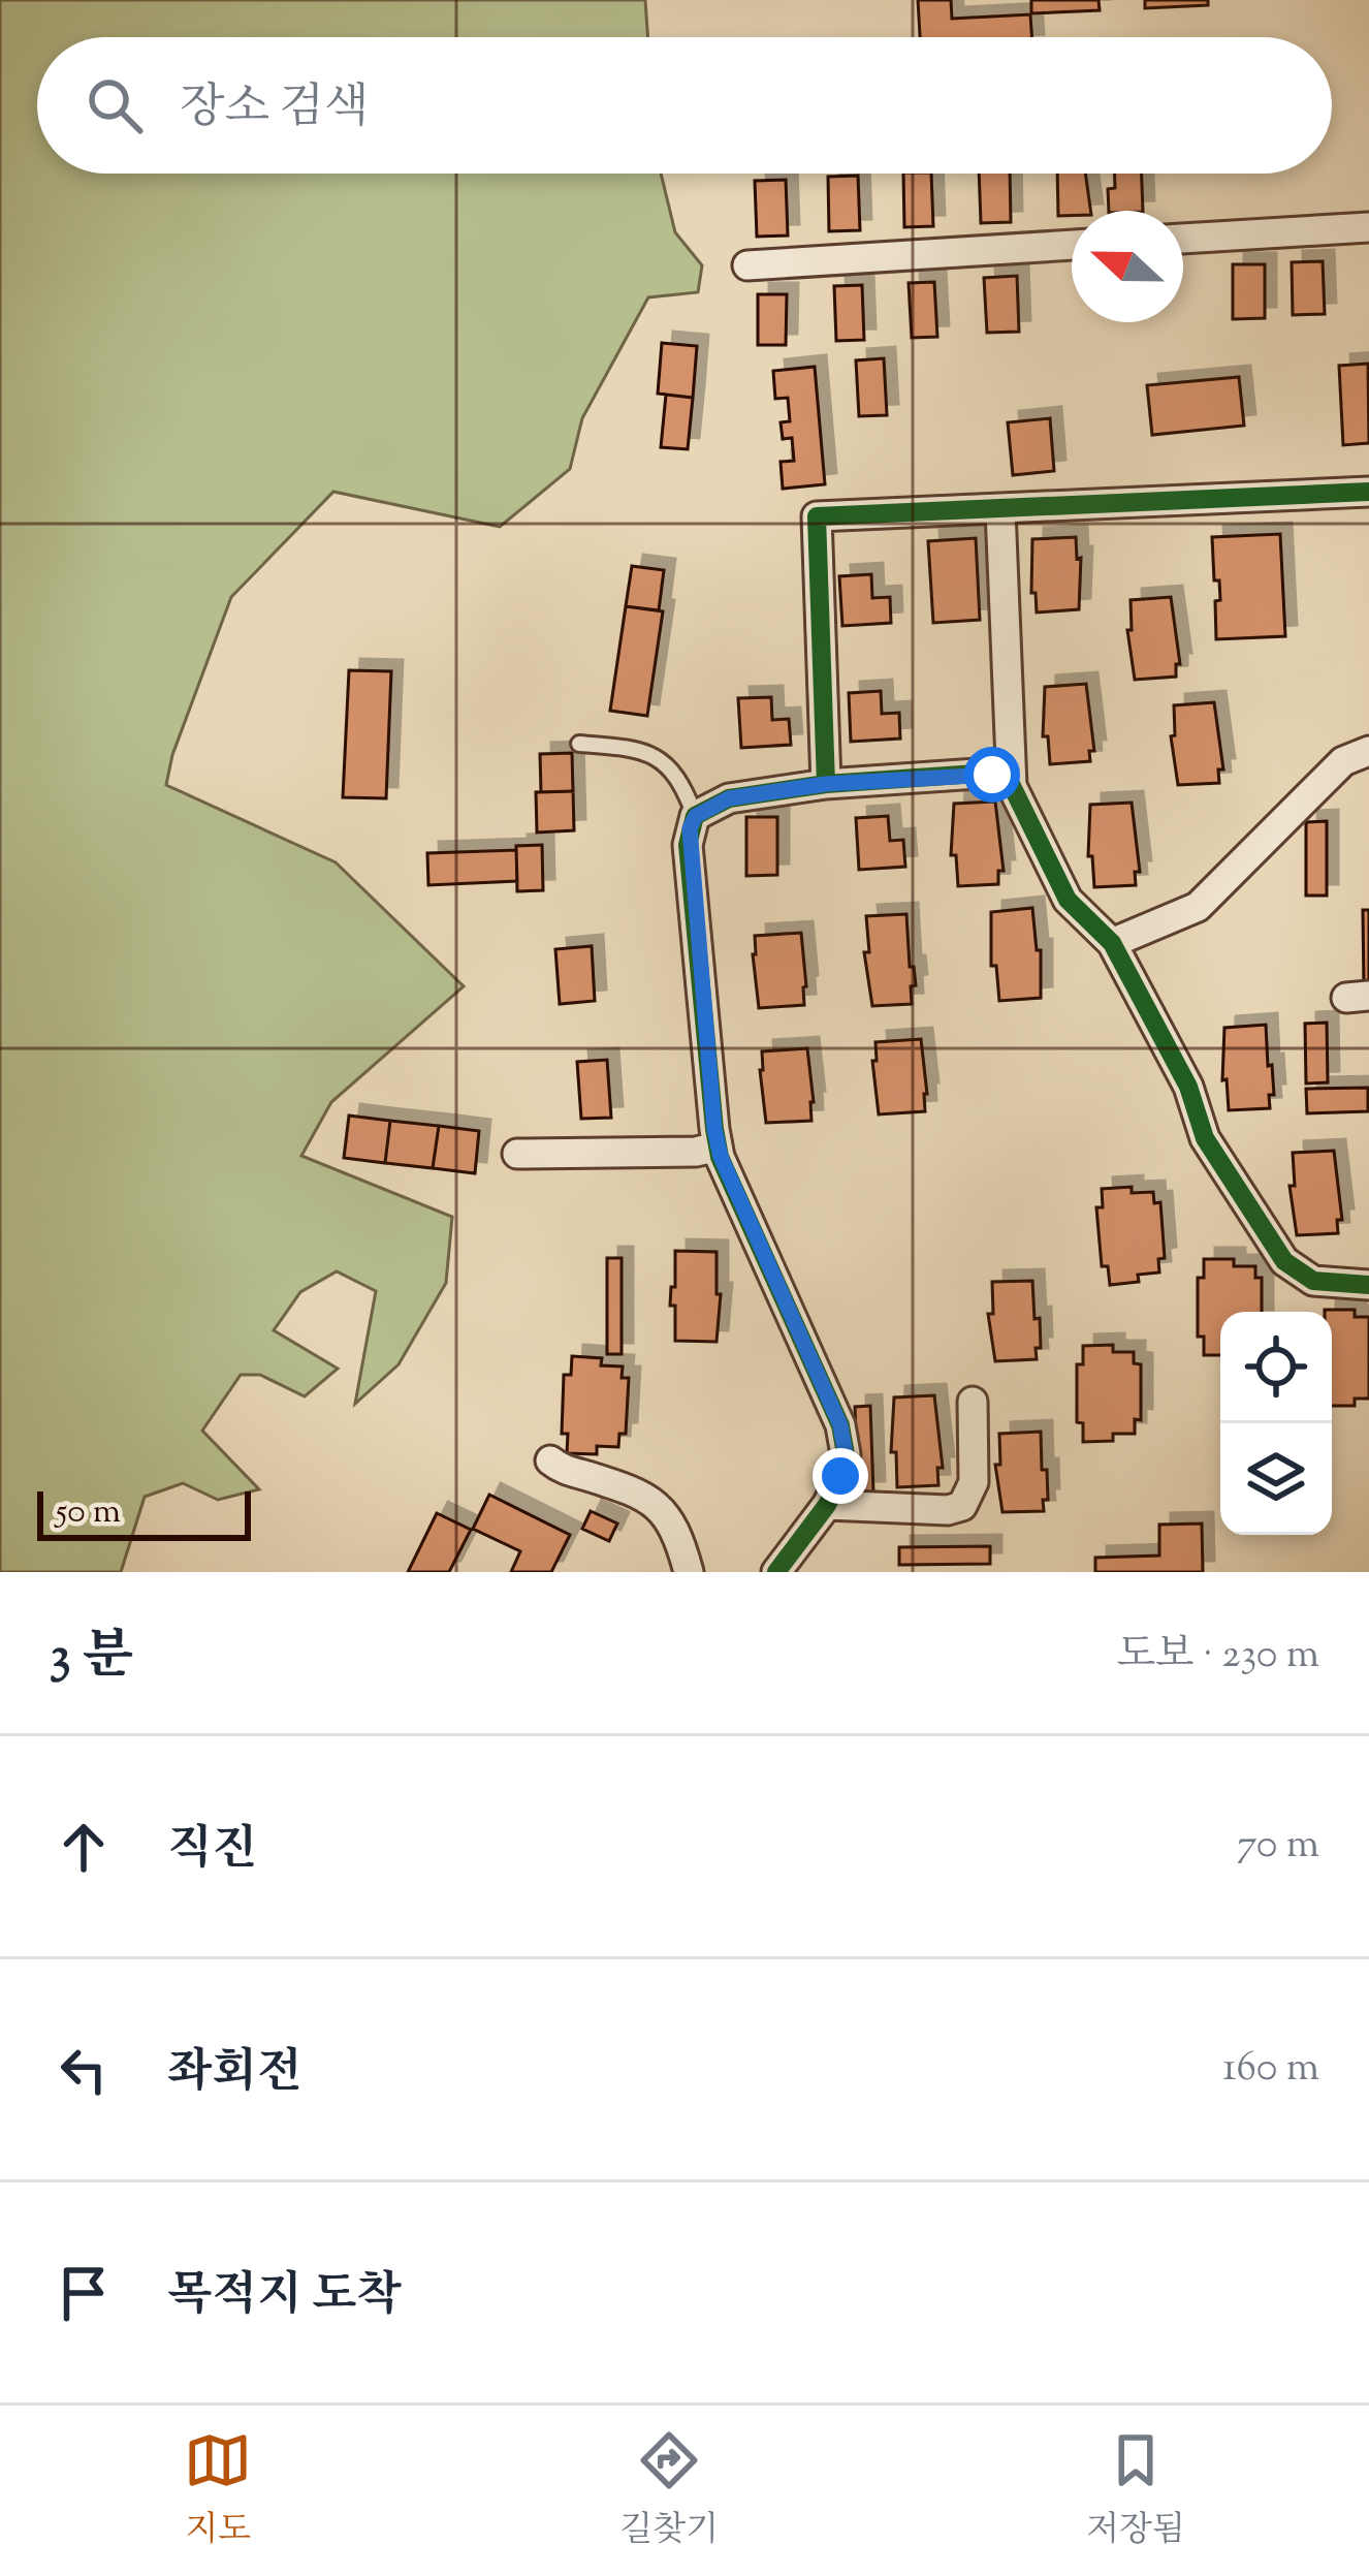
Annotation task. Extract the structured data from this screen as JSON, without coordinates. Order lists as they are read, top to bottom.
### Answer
{
  "scale_bar": "50 m",
  "north": "left",
  "page": {
    "search": "장소 검색",
    "scale": "50 m",
    "heading": ["3 분", "도보 · 230 m"],
    "list": [
      ["직진", "70 m"],
      ["좌회전", "160 m"],
      "목적지 도착"
    ],
    "nav": ["지도", "길찾기", "저장됨"]
  }
}
